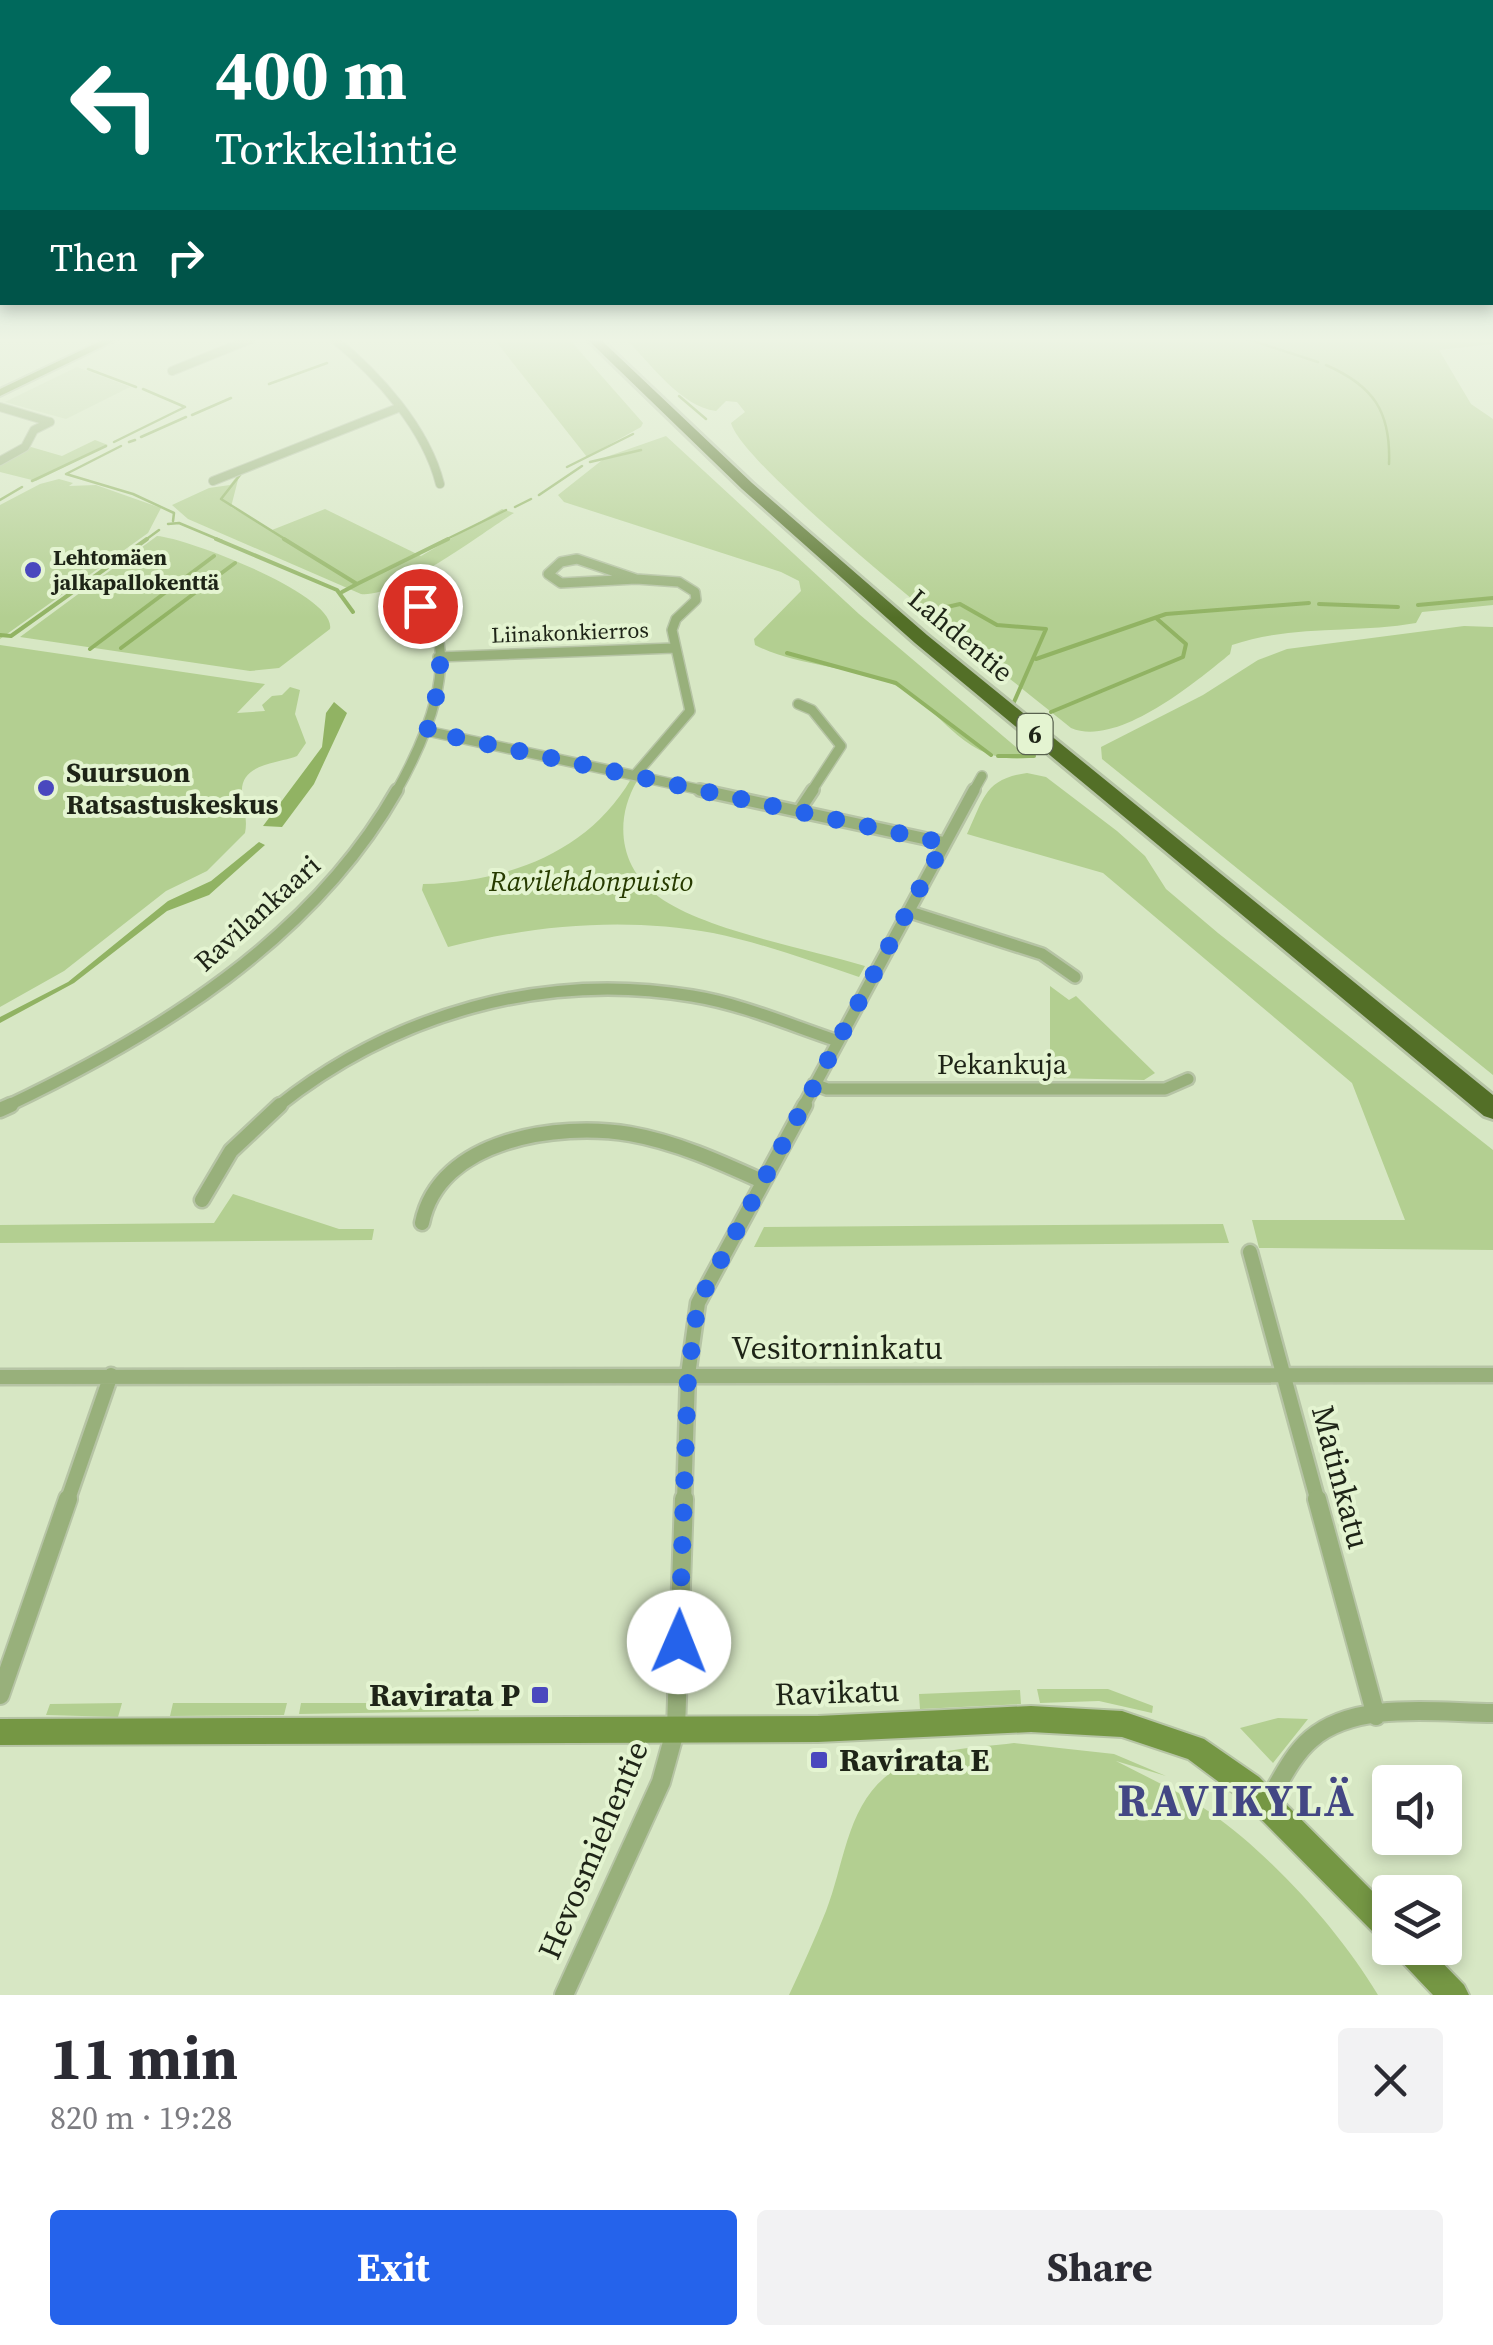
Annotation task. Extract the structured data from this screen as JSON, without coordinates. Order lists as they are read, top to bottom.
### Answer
{
  "streets": {
    "highway": ["Lahdentie", "6"],
    "street": [
      "Liinakonkierros",
      "Ravilankaari",
      "Pekankuja",
      "Vesitorninkatu",
      "Matinkatu",
      "Ravikatu",
      "Hevosmiehentie"
    ]
  },
  "crossings": [
    ["Liinakonkierros", "Ravilankaari"],
    ["Pekankuja", "Hevosmiehentie"],
    ["Vesitorninkatu", "Matinkatu"],
    ["Vesitorninkatu", "Hevosmiehentie"],
    ["Ravikatu", "Hevosmiehentie"]
  ],
  "districts": ["RAVIKYLÄ"],
  "parks": ["Ravilehdonpuisto"],
  "places": {
    "other": ["Lehtomäen jalkapallokenttä", "Suursuon Ratsastuskeskus"],
    "transit": ["Ravirata P", "Ravirata E"]
  },
  "page": {
    "turn": ["400 m", "Torkkelintie"],
    "then": "Then",
    "heading": ["11 min", "820 m · 19:28"],
    "buttons": ["Exit", "Share"]
  }
}
